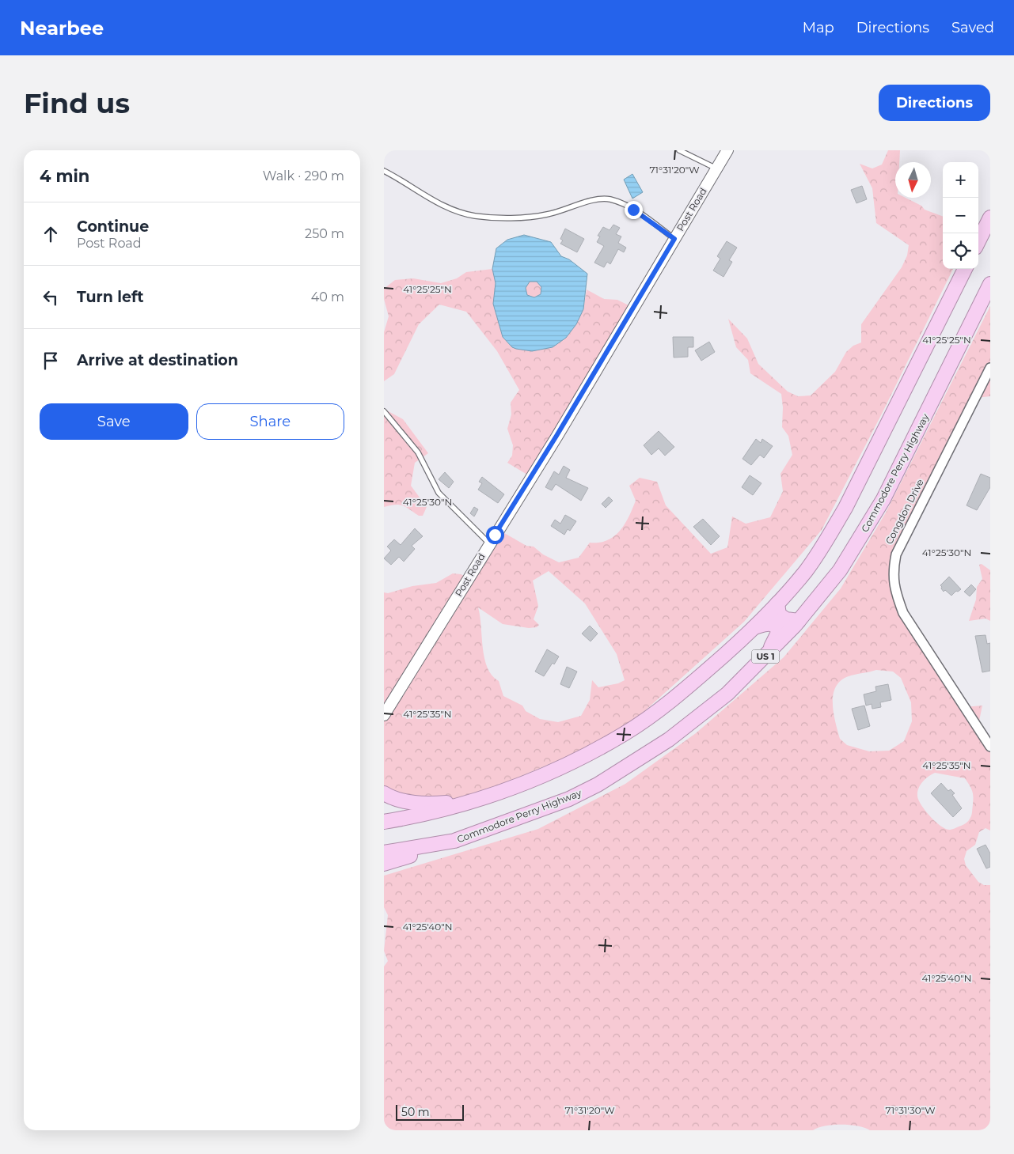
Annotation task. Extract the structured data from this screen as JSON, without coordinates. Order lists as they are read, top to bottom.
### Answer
{
  "streets": {
    "highway": ["Commodore Perry Highway", "US 1"],
    "street": ["Post Road", "Congdon Drive"]
  },
  "scale_bar": "50 m",
  "north": "bottom",
  "page": {
    "header": "Nearbee",
    "nav": ["Map", "Directions", "Saved"],
    "buttons": [
      "Directions",
      ["Save", "Share"]
    ],
    "title": "Find us",
    "heading": ["4 min", "Walk · 290 m"],
    "map_buttons": ["+", "−"],
    "list": [
      ["Continue", "Post Road", "250 m"],
      ["Turn left", "40 m"],
      "Arrive at destination"
    ],
    "scale": "50 m"
  },
  "coordinates": [
    "71°31'20\"W",
    "41°25'25\"N",
    "41°25'30\"N",
    "41°25'35\"N",
    "41°25'40\"N",
    "71°31'30\"W"
  ]
}
